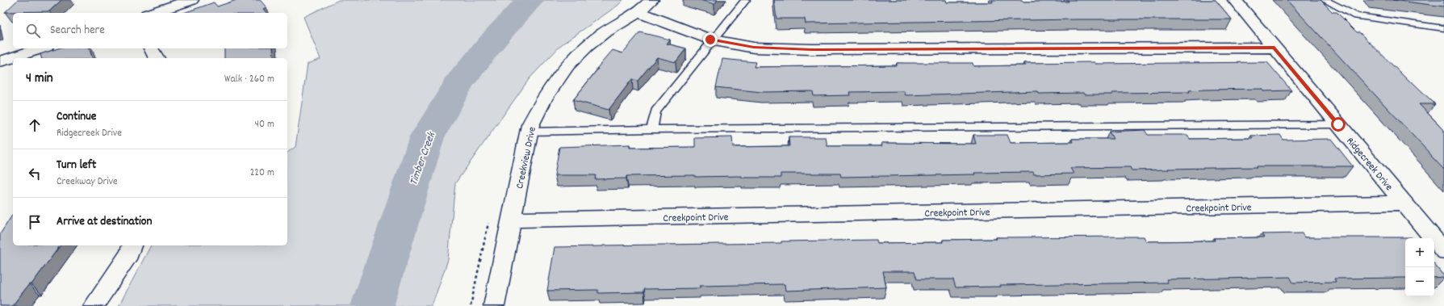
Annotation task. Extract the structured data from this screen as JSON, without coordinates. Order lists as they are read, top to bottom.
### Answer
{
  "streets": {
    "street": ["Creekview Drive", "Ridgecreek Drive", "Creekpoint Drive"]
  },
  "crossings": [
    ["Creekview Drive", "Creekpoint Drive"],
    ["Ridgecreek Drive", "Creekpoint Drive"]
  ],
  "water": ["Timber Creek"],
  "page": {
    "search": "Search here",
    "heading": ["4 min", "Walk · 260 m"],
    "list": [
      ["Continue", "Ridgecreek Drive", "40 m"],
      ["Turn left", "Creekway Drive", "220 m"],
      "Arrive at destination"
    ],
    "map_buttons": ["+", "−"]
  }
}
